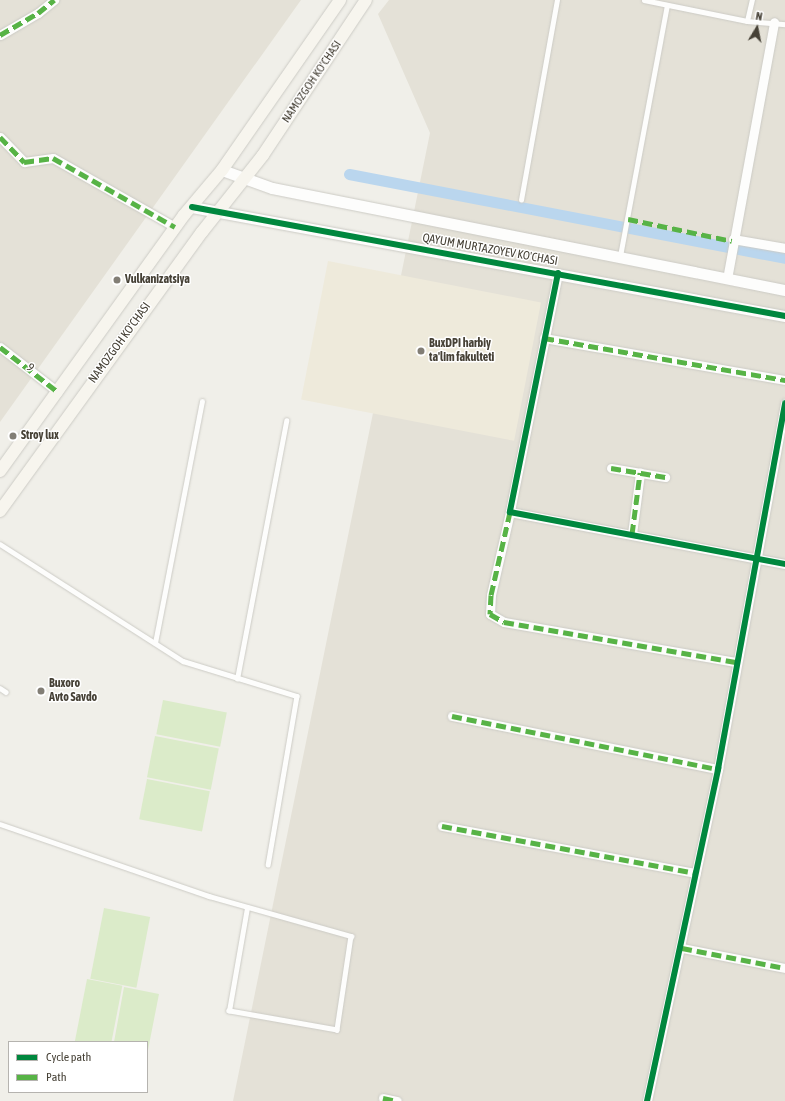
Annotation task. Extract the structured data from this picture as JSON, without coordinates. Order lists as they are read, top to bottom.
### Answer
{
  "streets": {
    "main road": ["NAMOZGOH KO'CHASI"],
    "street": ["QAYUM MURTAZOYEV KO'CHASI", "9"]
  },
  "crossings": [
    ["NAMOZGOH KO'CHASI", "QAYUM MURTAZOYEV KO'CHASI"],
    ["NAMOZGOH KO'CHASI", "9"]
  ],
  "places": [
    "Vulkanizatsiya",
    "BuxDPI harbiy ta'lim fakulteti",
    "Stroy lux",
    "Buxoro Avto Savdo"
  ],
  "legend": ["Cycle path", "Path"],
  "north": "top"
}
